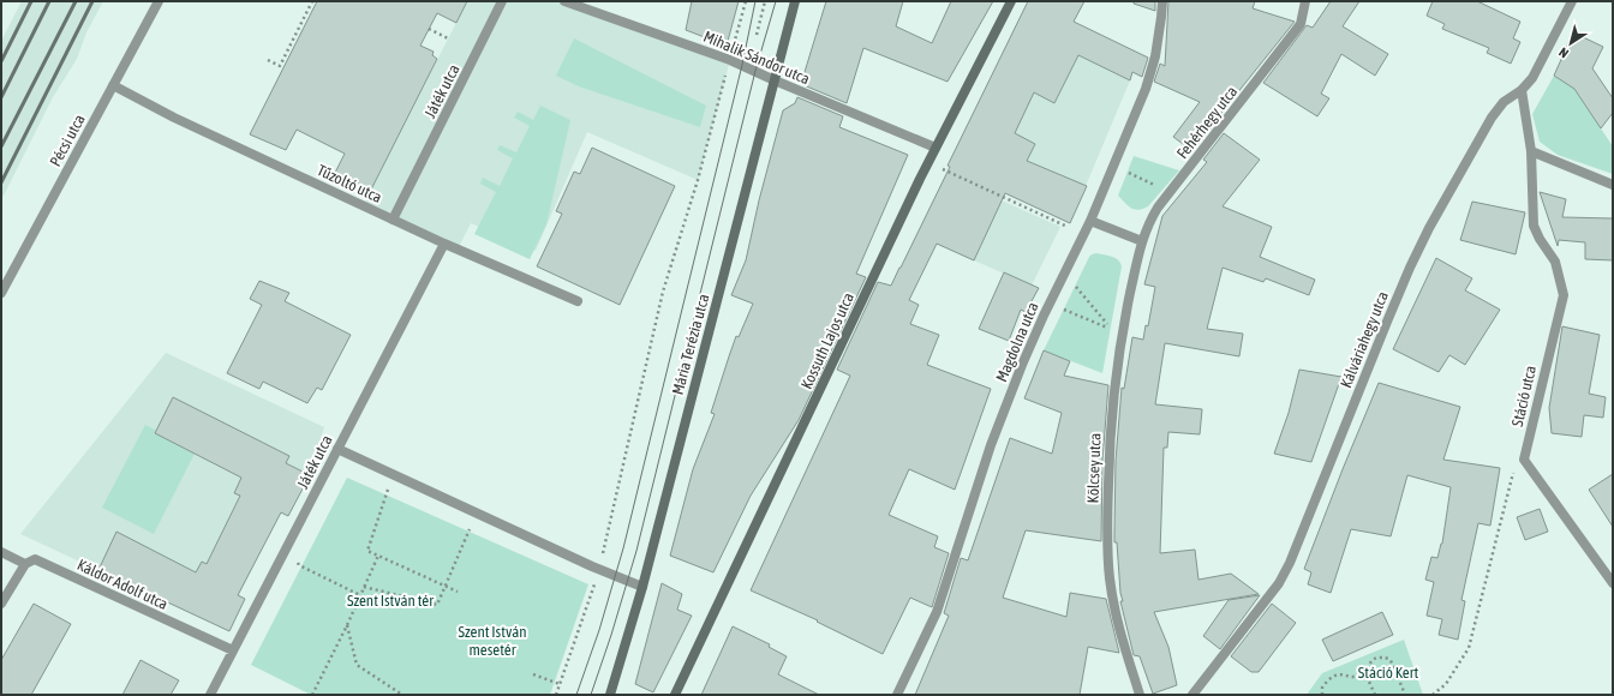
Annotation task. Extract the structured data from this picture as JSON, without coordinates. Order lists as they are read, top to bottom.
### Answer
{
  "streets": {
    "main road": ["Kossuth Lajos utca", "Mária Terézia utca"],
    "street": [
      "Mihalik Sándor utca",
      "Játék utca",
      "Fehérhegy utca",
      "Pécsi utca",
      "Tűzoltó utca",
      "Kálváriahegy utca",
      "Magdolna utca",
      "Stáció utca",
      "Kölcsey utca",
      "Káldor Adolf utca"
    ]
  },
  "crossings": [
    ["Mihalik Sándor utca", "Kossuth Lajos utca"],
    ["Mihalik Sándor utca", "Mária Terézia utca"],
    ["Játék utca", "Tűzoltó utca"],
    ["Játék utca", "Káldor Adolf utca"],
    ["Fehérhegy utca", "Kölcsey utca"],
    ["Pécsi utca", "Tűzoltó utca"],
    ["Kálváriahegy utca", "Stáció utca"]
  ],
  "parks": ["Szent István tér", "Szent István mesetér", "Stáció Kert"],
  "north": "bottom left"
}
